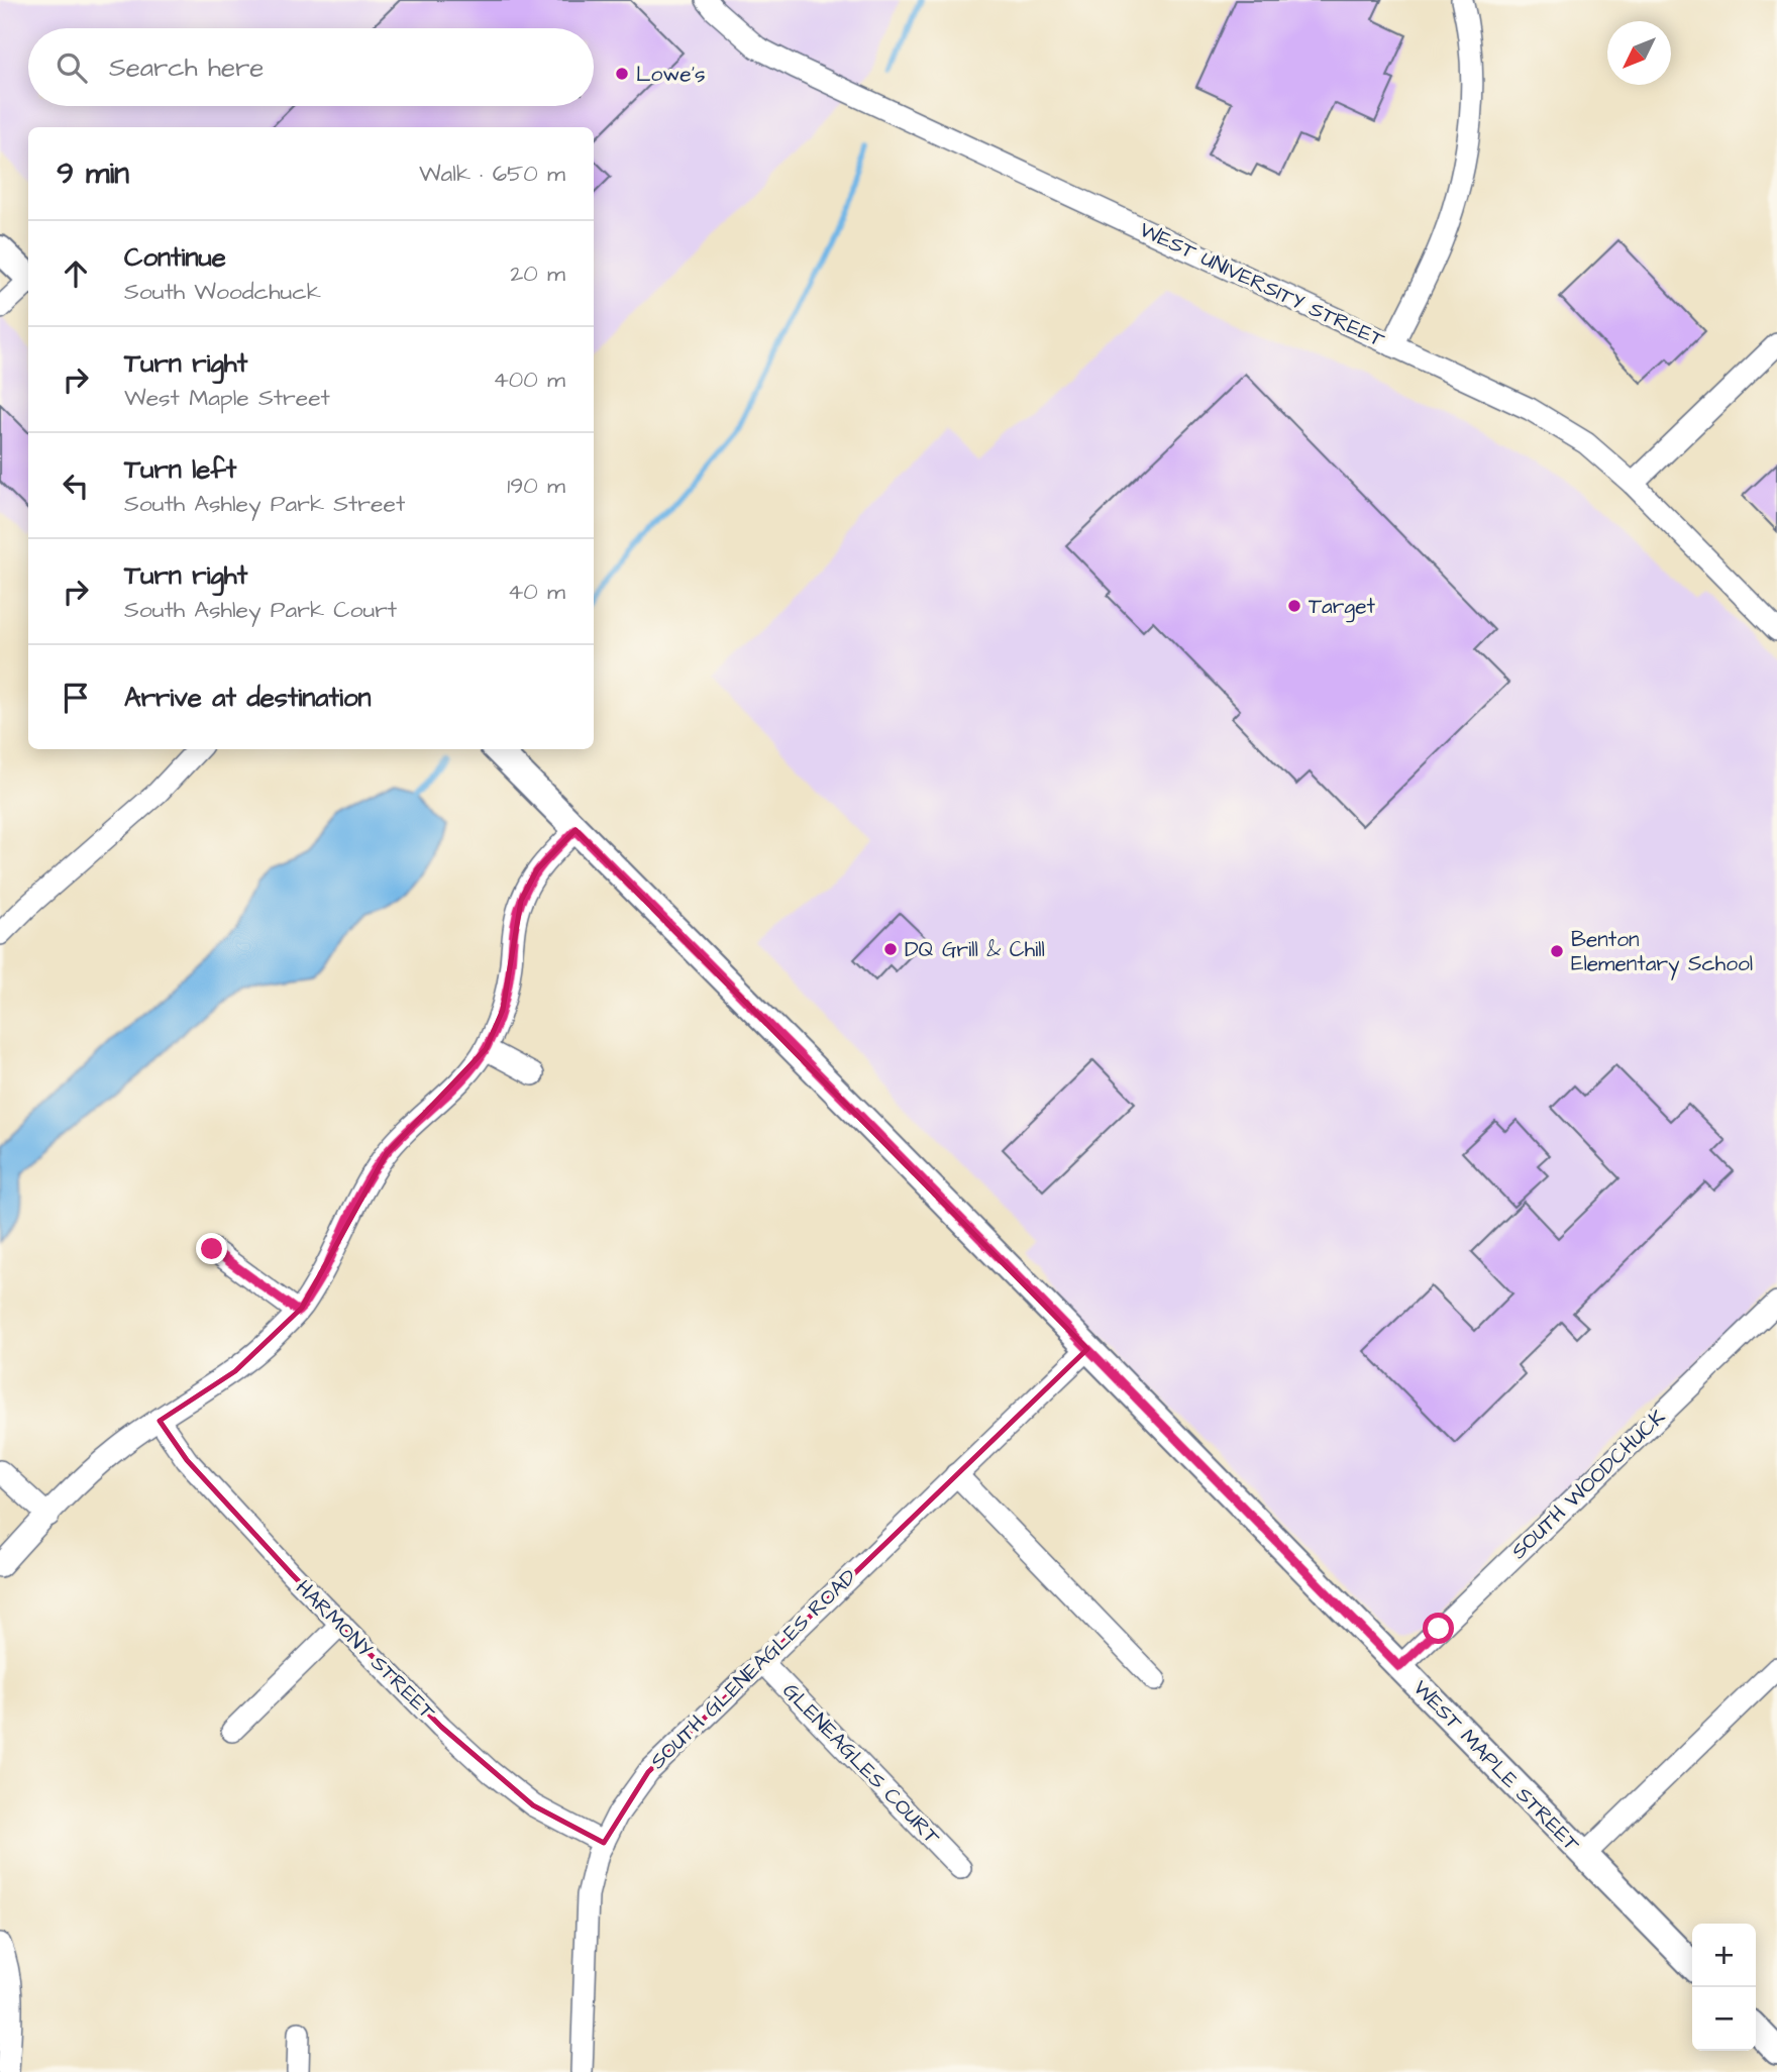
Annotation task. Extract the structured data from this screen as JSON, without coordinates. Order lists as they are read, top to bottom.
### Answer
{
  "streets": {
    "main road": ["WEST MAPLE STREET"],
    "street": [
      "WEST UNIVERSITY STREET",
      "SOUTH WOODCHUCK",
      "HARMONY STREET",
      "SOUTH GLENEAGLES ROAD",
      "GLENEAGLES COURT"
    ]
  },
  "crossings": [
    ["SOUTH WOODCHUCK", "WEST MAPLE STREET"],
    ["HARMONY STREET", "SOUTH GLENEAGLES ROAD"],
    ["SOUTH GLENEAGLES ROAD", "GLENEAGLES COURT"],
    ["SOUTH GLENEAGLES ROAD", "WEST MAPLE STREET"]
  ],
  "places": [
    "Lowe's",
    "Target",
    "DQ Grill & Chill",
    "Benton Elementary School"
  ],
  "north": "bottom left",
  "page": {
    "search": "Search here",
    "heading": ["9 min", "Walk · 650 m"],
    "list": [
      ["Continue", "South Woodchuck", "20 m"],
      ["Turn right", "West Maple Street", "400 m"],
      ["Turn left", "South Ashley Park Street", "190 m"],
      ["Turn right", "South Ashley Park Court", "40 m"],
      "Arrive at destination"
    ],
    "map_buttons": ["+", "−"]
  }
}
